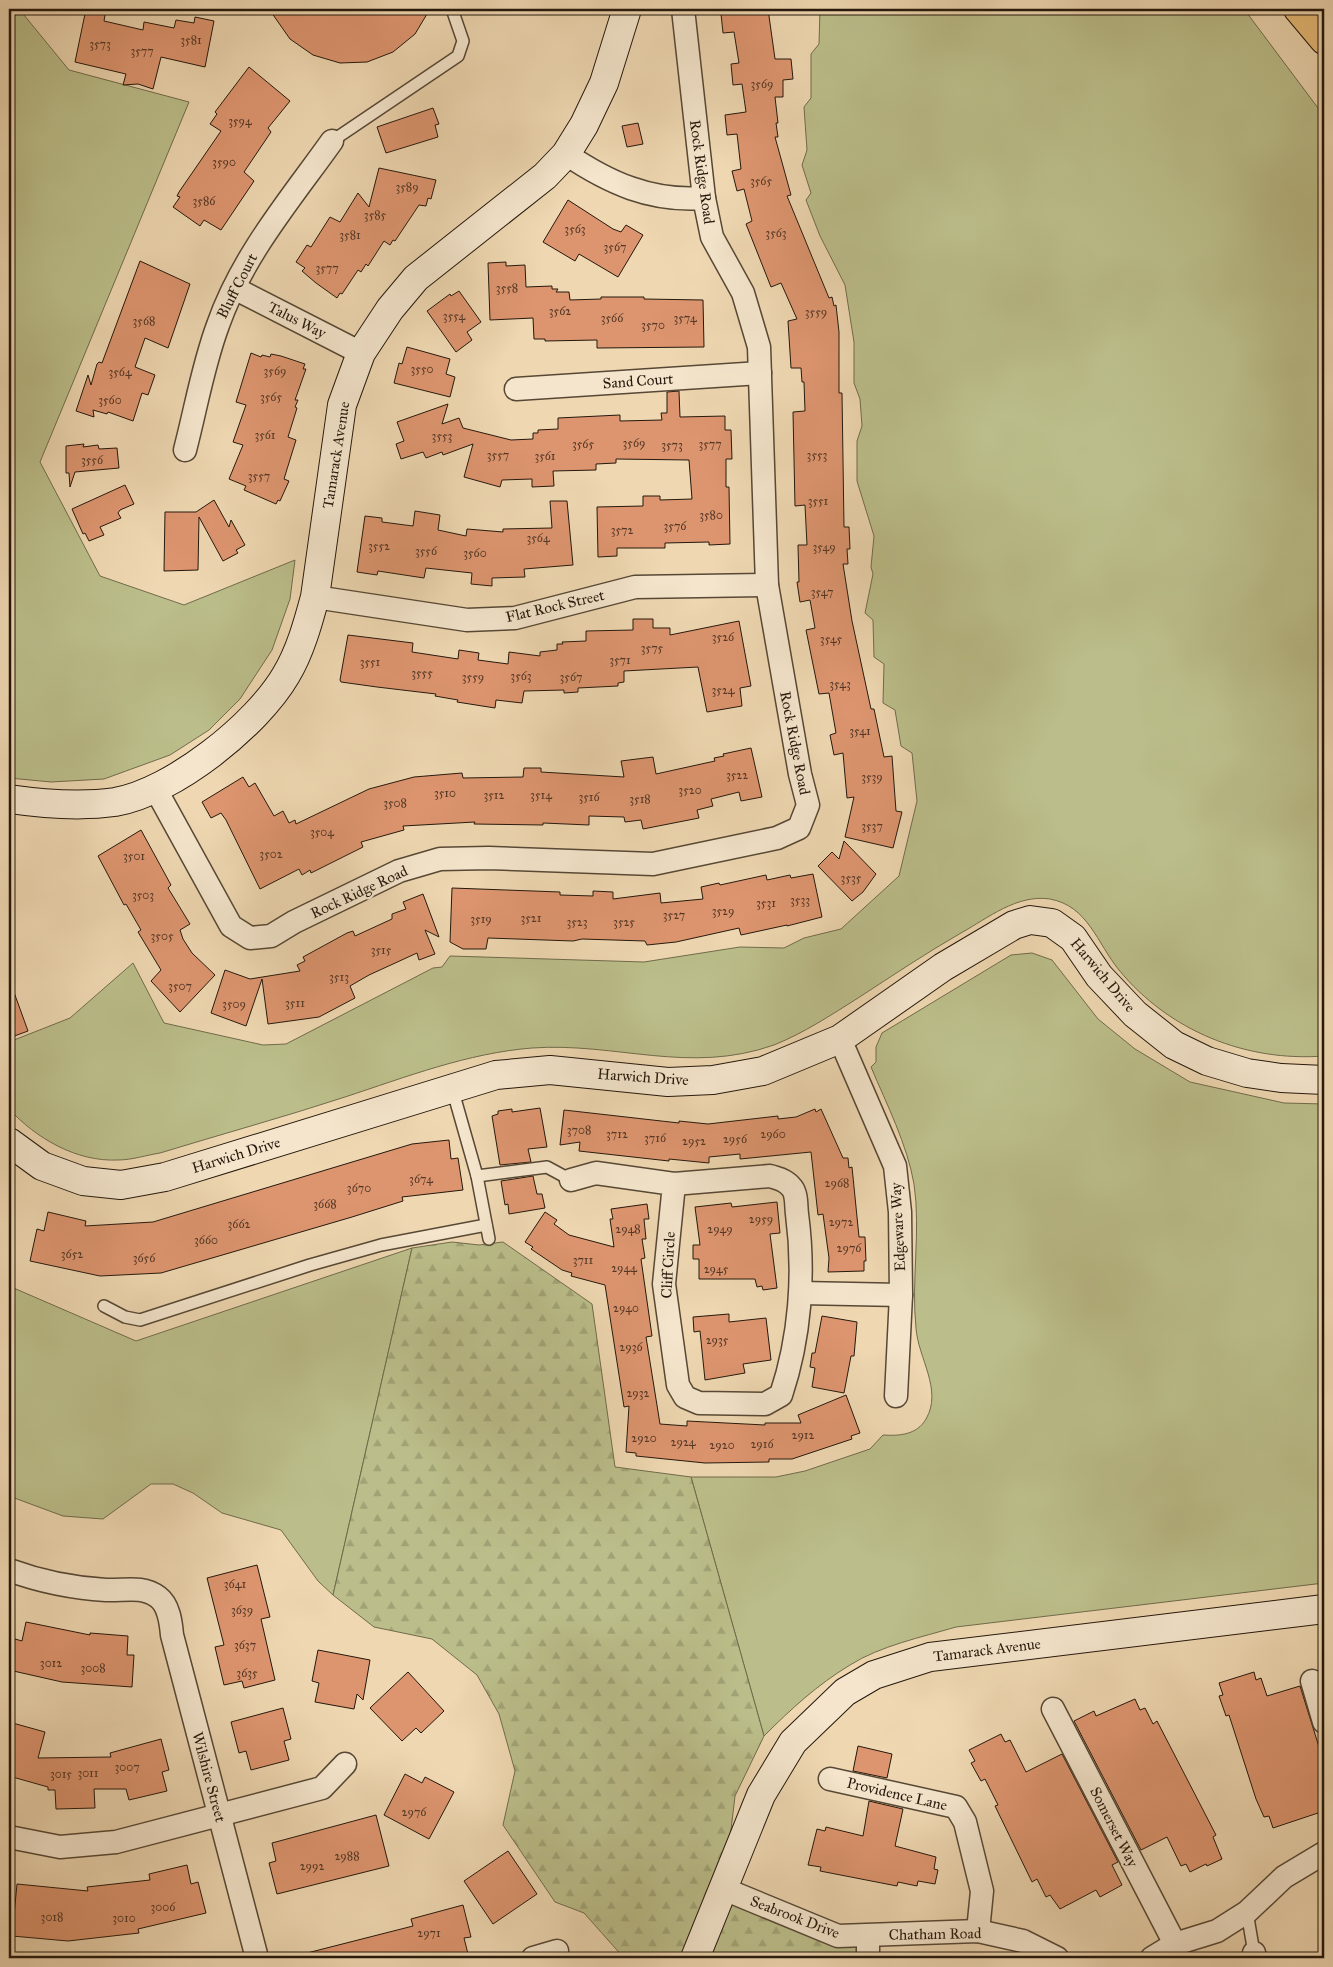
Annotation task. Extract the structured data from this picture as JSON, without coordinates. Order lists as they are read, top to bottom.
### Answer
{
  "streets": {
    "main road": ["Tamarack Avenue", "Harwich Drive"],
    "street": [
      "Rock Ridge Road",
      "Bluff Court",
      "Talus Way",
      "Sand Court",
      "Flat Rock Street",
      "Edgeware Way",
      "Cliff Circle",
      "Wilshire Street",
      "Providence Lane",
      "Somerset Way",
      "Seabrook Drive",
      "Chatham Road"
    ]
  },
  "crossings": [
    ["Rock Ridge Road", "Sand Court"],
    ["Rock Ridge Road", "Tamarack Avenue"],
    ["Rock Ridge Road", "Flat Rock Street"],
    ["Bluff Court", "Talus Way"],
    ["Talus Way", "Tamarack Avenue"],
    ["Tamarack Avenue", "Flat Rock Street"],
    ["Tamarack Avenue", "Seabrook Drive"],
    ["Harwich Drive", "Edgeware Way"],
    ["Providence Lane", "Chatham Road"],
    ["Seabrook Drive", "Chatham Road"]
  ],
  "house_numbers": [
    "3581",
    "3573",
    "3577",
    "3569",
    "3594",
    "3590",
    "3565",
    "3589",
    "3586",
    "3585",
    "3563",
    "3563",
    "3581",
    "3567",
    "3577",
    "3558",
    "3562",
    "3559",
    "3554",
    "3566",
    "3574",
    "3568",
    "3570",
    "3550",
    "3569",
    "3564",
    "3565",
    "3560",
    "3561",
    "3553",
    "3569",
    "3565",
    "3577",
    "3573",
    "3557",
    "3553",
    "3561",
    "3556",
    "3557",
    "3551",
    "3580",
    "3576",
    "3572",
    "3564",
    "3552",
    "3549",
    "3556",
    "3560",
    "3547",
    "3526",
    "3545",
    "3575",
    "3571",
    "3551",
    "3555",
    "3563",
    "3559",
    "3567",
    "3543",
    "3524",
    "3541",
    "3522",
    "3539",
    "3520",
    "3510",
    "3512",
    "3514",
    "3516",
    "3518",
    "3508",
    "3537",
    "3504",
    "3502",
    "3501",
    "3535",
    "3503",
    "3533",
    "3531",
    "3529",
    "3527",
    "3521",
    "3519",
    "3523",
    "3525",
    "3505",
    "3515",
    "3513",
    "3507",
    "3511",
    "3509",
    "3708",
    "3712",
    "2960",
    "3716",
    "2956",
    "2952",
    "3674",
    "2968",
    "3670",
    "3668",
    "2959",
    "2972",
    "3662",
    "2948",
    "2949",
    "3660",
    "2976",
    "3652",
    "3656",
    "3711",
    "2944",
    "2945",
    "2940",
    "2935",
    "2936",
    "2932",
    "2912",
    "2920",
    "2924",
    "2916",
    "2920",
    "3641",
    "3639",
    "3637",
    "3012",
    "3008",
    "3635",
    "3007",
    "3011",
    "3015",
    "2976",
    "2988",
    "2992",
    "3006",
    "3018",
    "3010",
    "2971"
  ]
}
